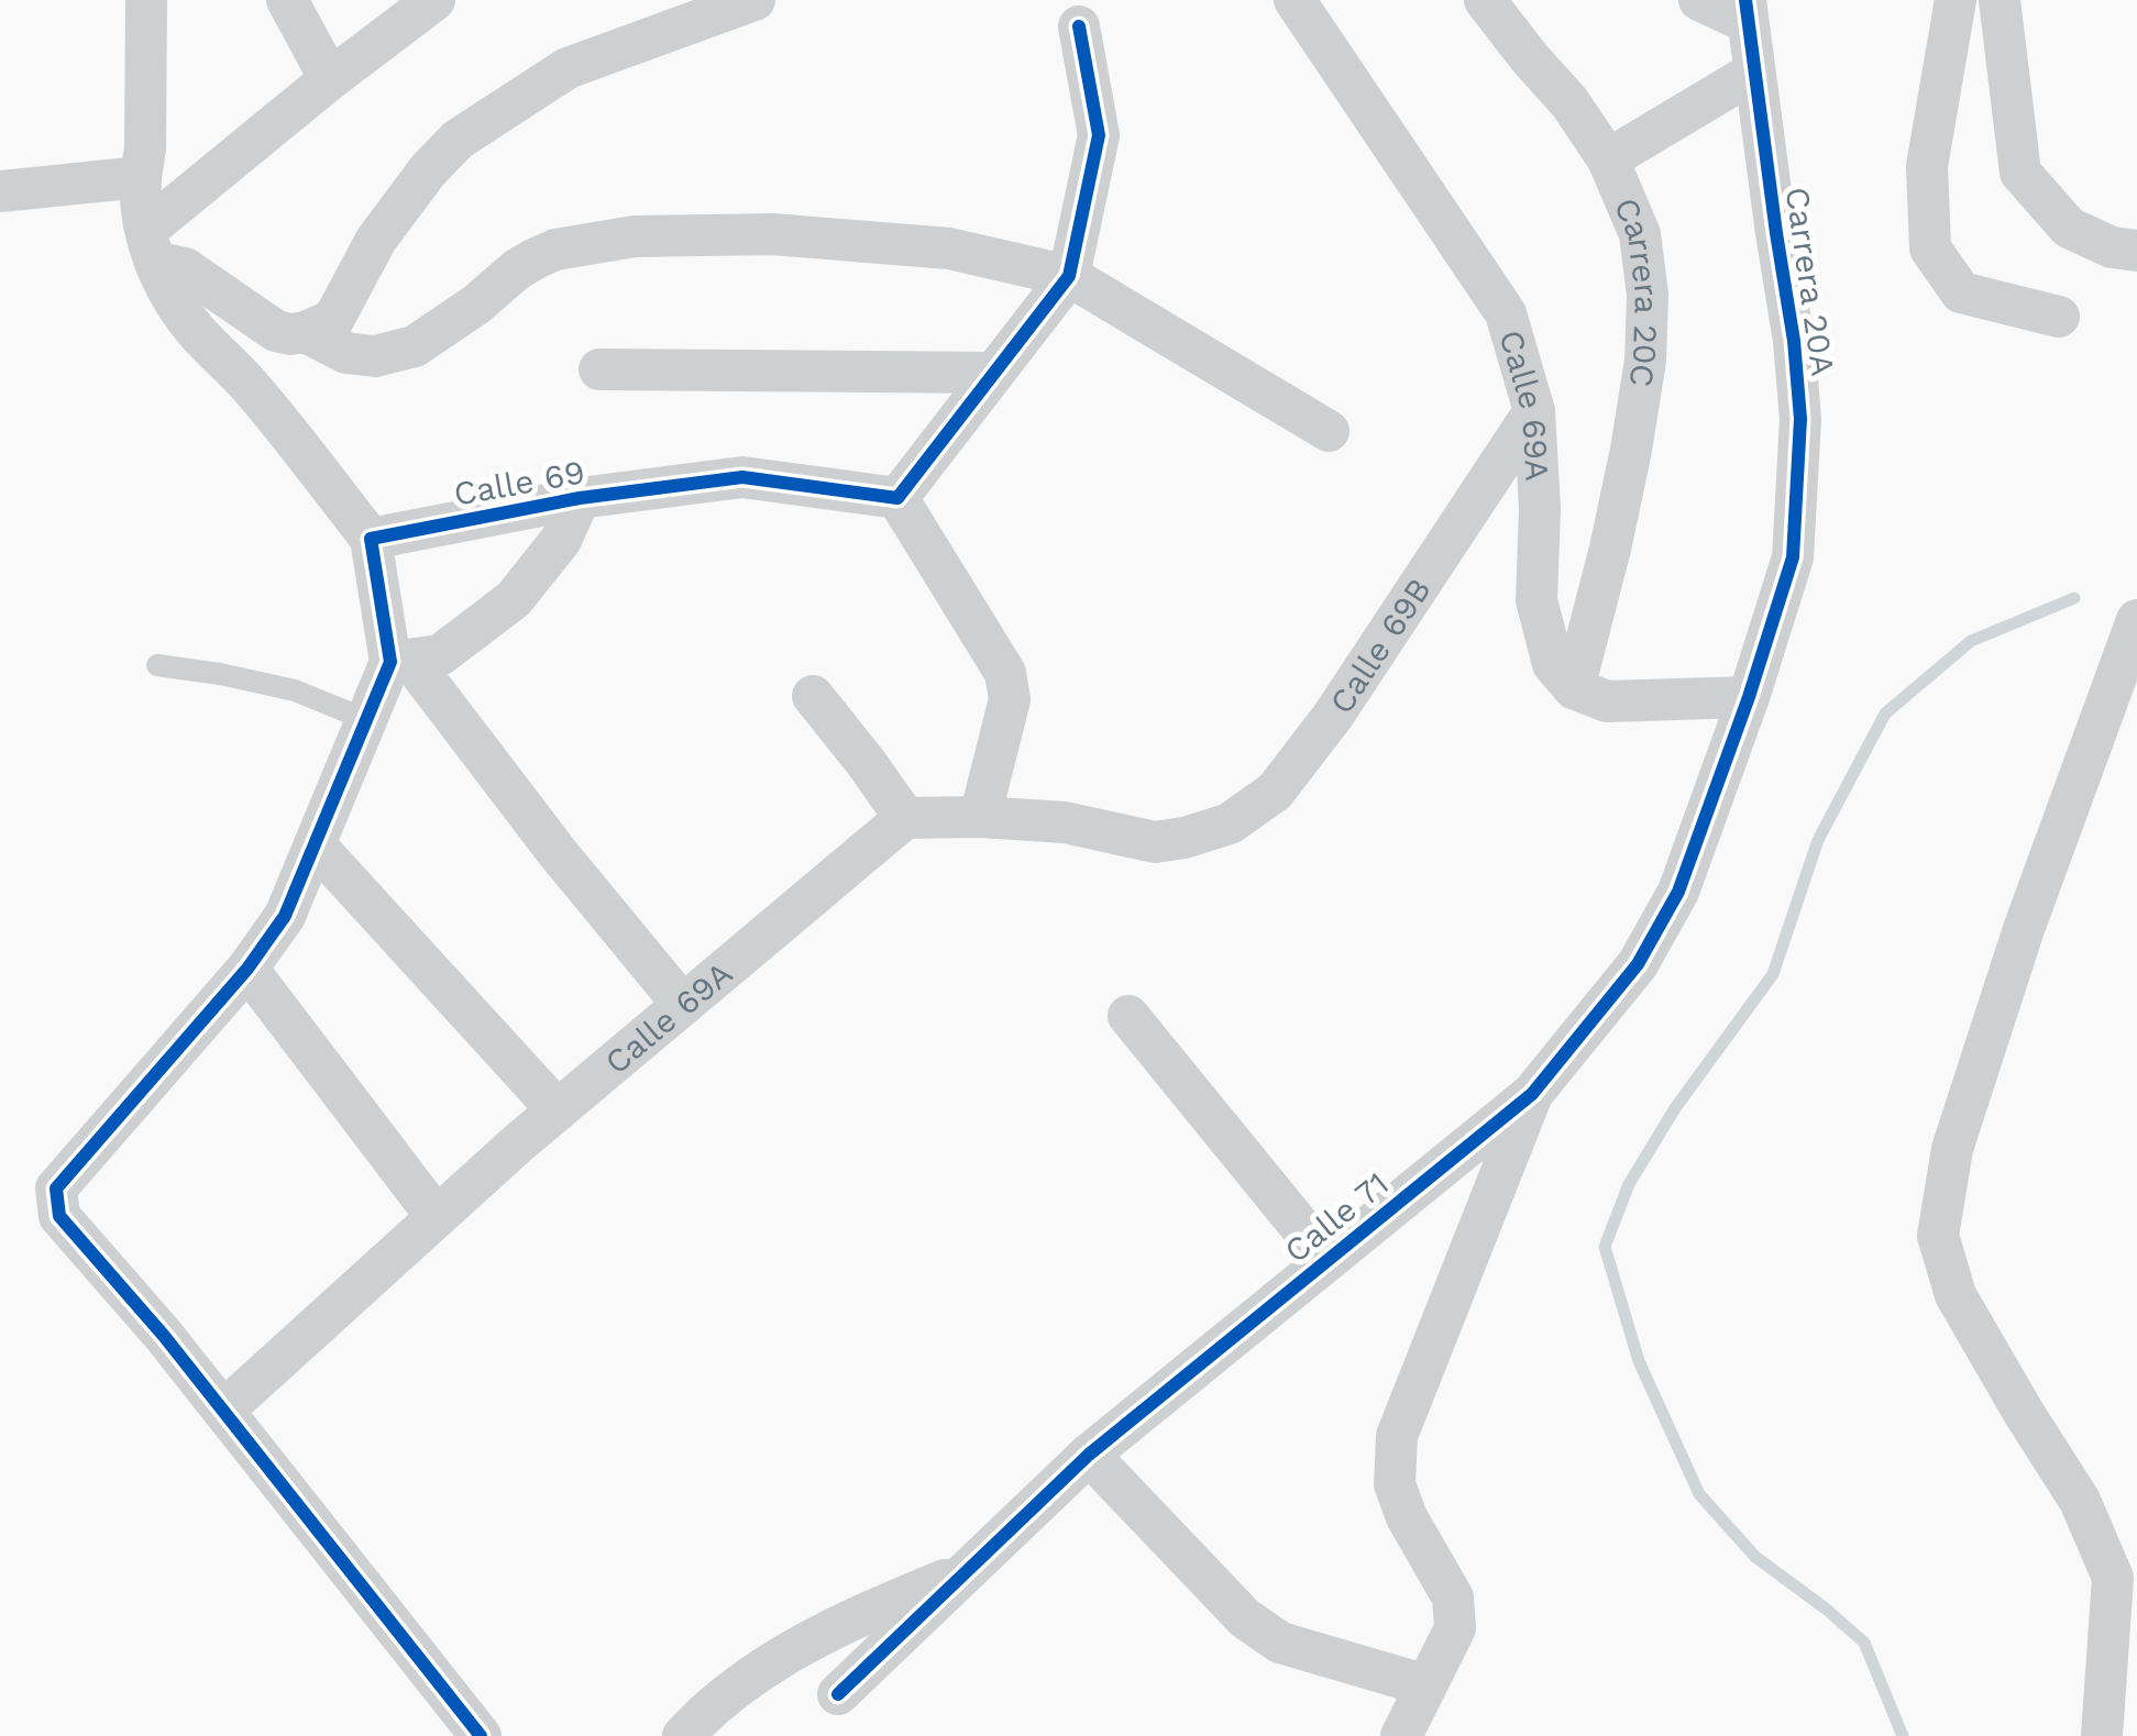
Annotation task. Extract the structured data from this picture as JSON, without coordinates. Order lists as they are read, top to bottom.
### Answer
{
  "streets": {
    "street": [
      "Carrera 20A",
      "Carrera 20C",
      "Calle 69A",
      "Calle 69",
      "Calle 69B",
      "Calle 71"
    ]
  },
  "crossings": [
    ["Carrera 20A", "Calle 71"],
    ["Carrera 20C", "Calle 69A"],
    ["Calle 69A", "Calle 69B"]
  ]
}
